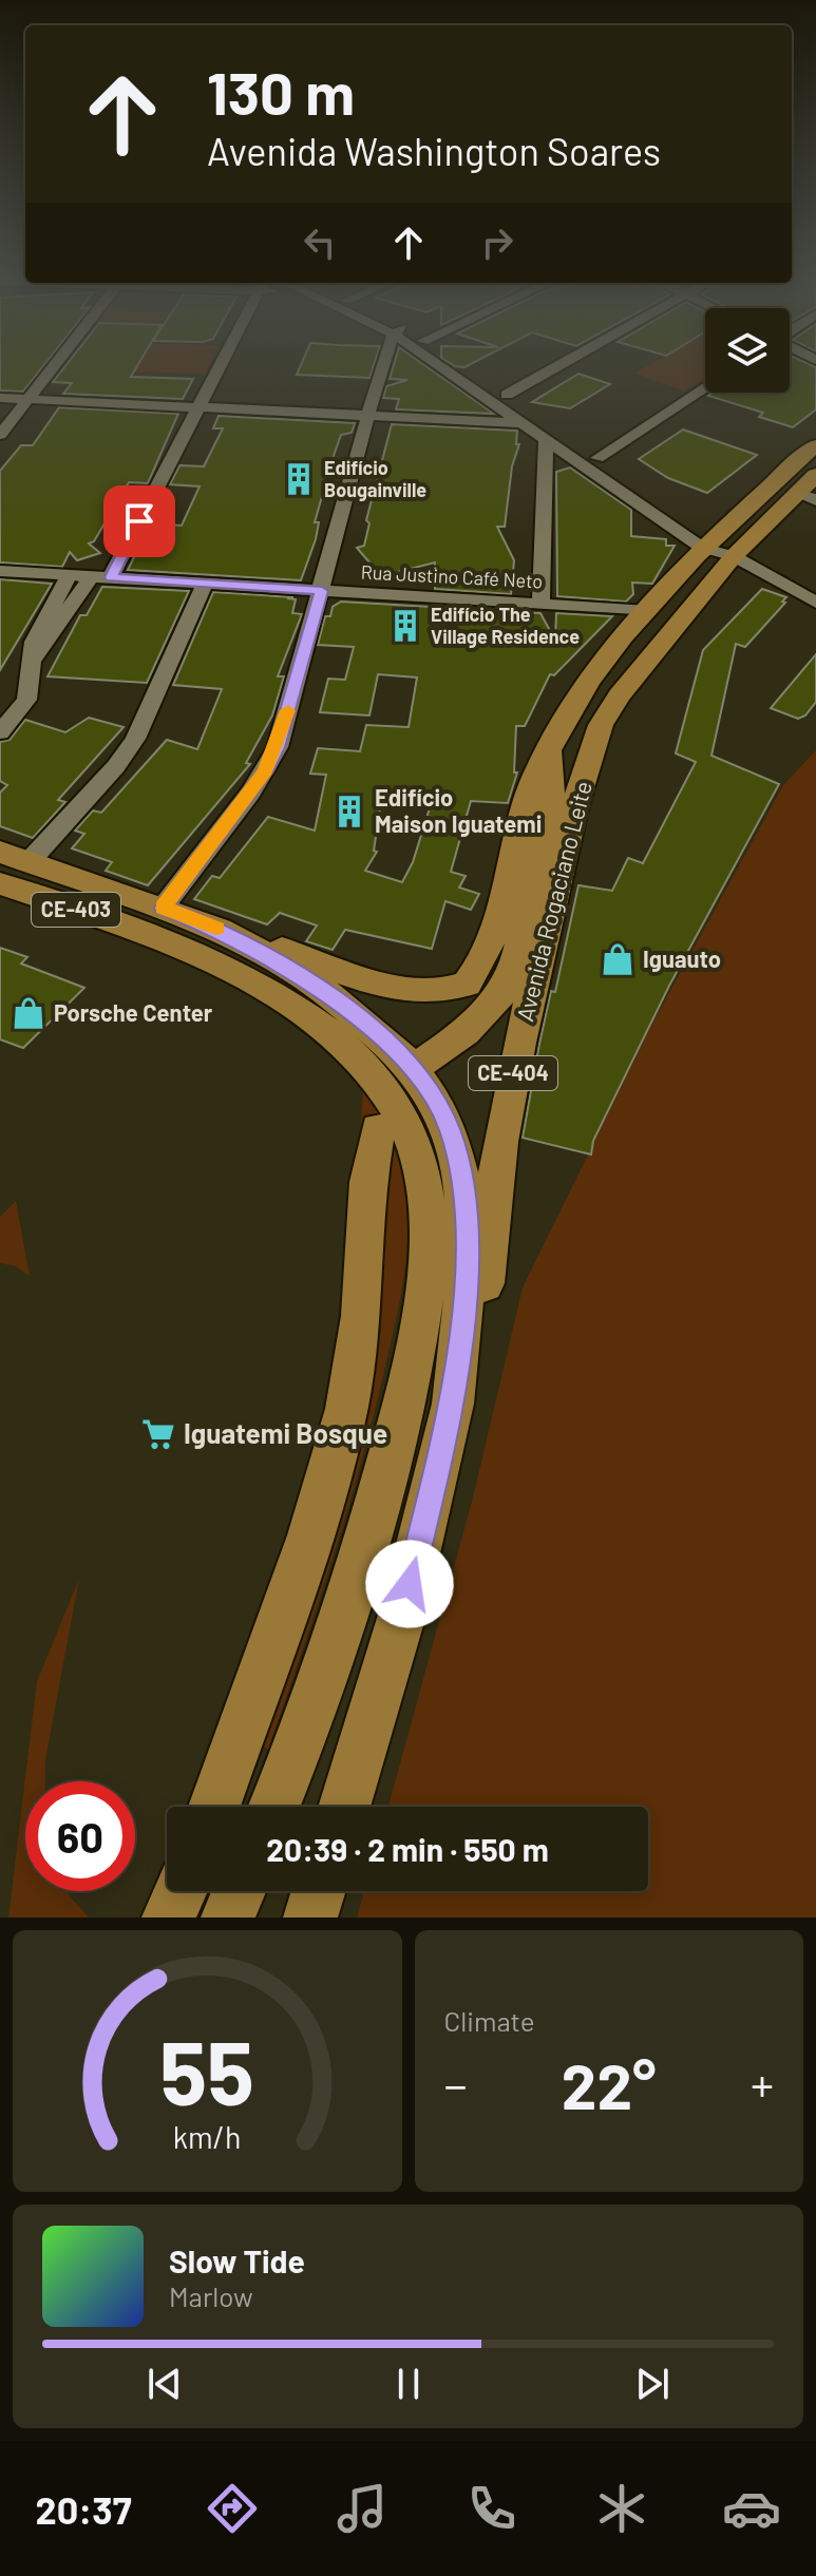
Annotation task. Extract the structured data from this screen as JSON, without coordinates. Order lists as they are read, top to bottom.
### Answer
{
  "streets": {
    "main road": ["Avenida Rogaciano Leite", "CE-403", "CE-404"],
    "street": ["Rua Justino Café Neto"]
  },
  "crossings": [
    ["Avenida Rogaciano Leite", "CE-404"],
    ["CE-403", "CE-404"]
  ],
  "places": {
    "building": ["Edifício Bougainville", "Edifício The Village Residence", "Edifício Maison Iguatemi"],
    "shop": ["Iguauto", "Porsche Center"],
    "supermarket": ["Iguatemi Bosque"]
  },
  "page": {
    "turn": ["130 m", "Avenida Washington Soares"],
    "limit": "60",
    "trip": "20:39 · 2 min · 550 m",
    "tile": "Climate",
    "heat": ["−", "22°", "+"],
    "song": ["Slow Tide", "Marlow"],
    "tabs": "20:37",
    "gauge": ["55", "km/h"]
  }
}
